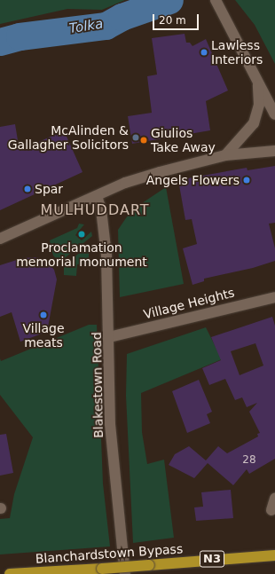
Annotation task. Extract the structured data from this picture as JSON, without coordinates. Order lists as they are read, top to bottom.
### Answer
{
  "streets": {
    "highway": ["Blanchardstown Bypass", "N3"],
    "street": ["Village Heights", "Blakestown Road"]
  },
  "crossings": [
    ["Village Heights", "Blakestown Road"]
  ],
  "districts": ["MULHUDDART"],
  "water": ["Tolka"],
  "places": [
    "Lawless Interiors",
    "McAlinden & Gallagher Solicitors",
    "Giulios Take Away",
    "Angels Flowers",
    "Spar",
    "Proclamation memorial monument",
    "Village meats"
  ],
  "house_numbers": ["28"],
  "scale_bar": "20 m"
}
